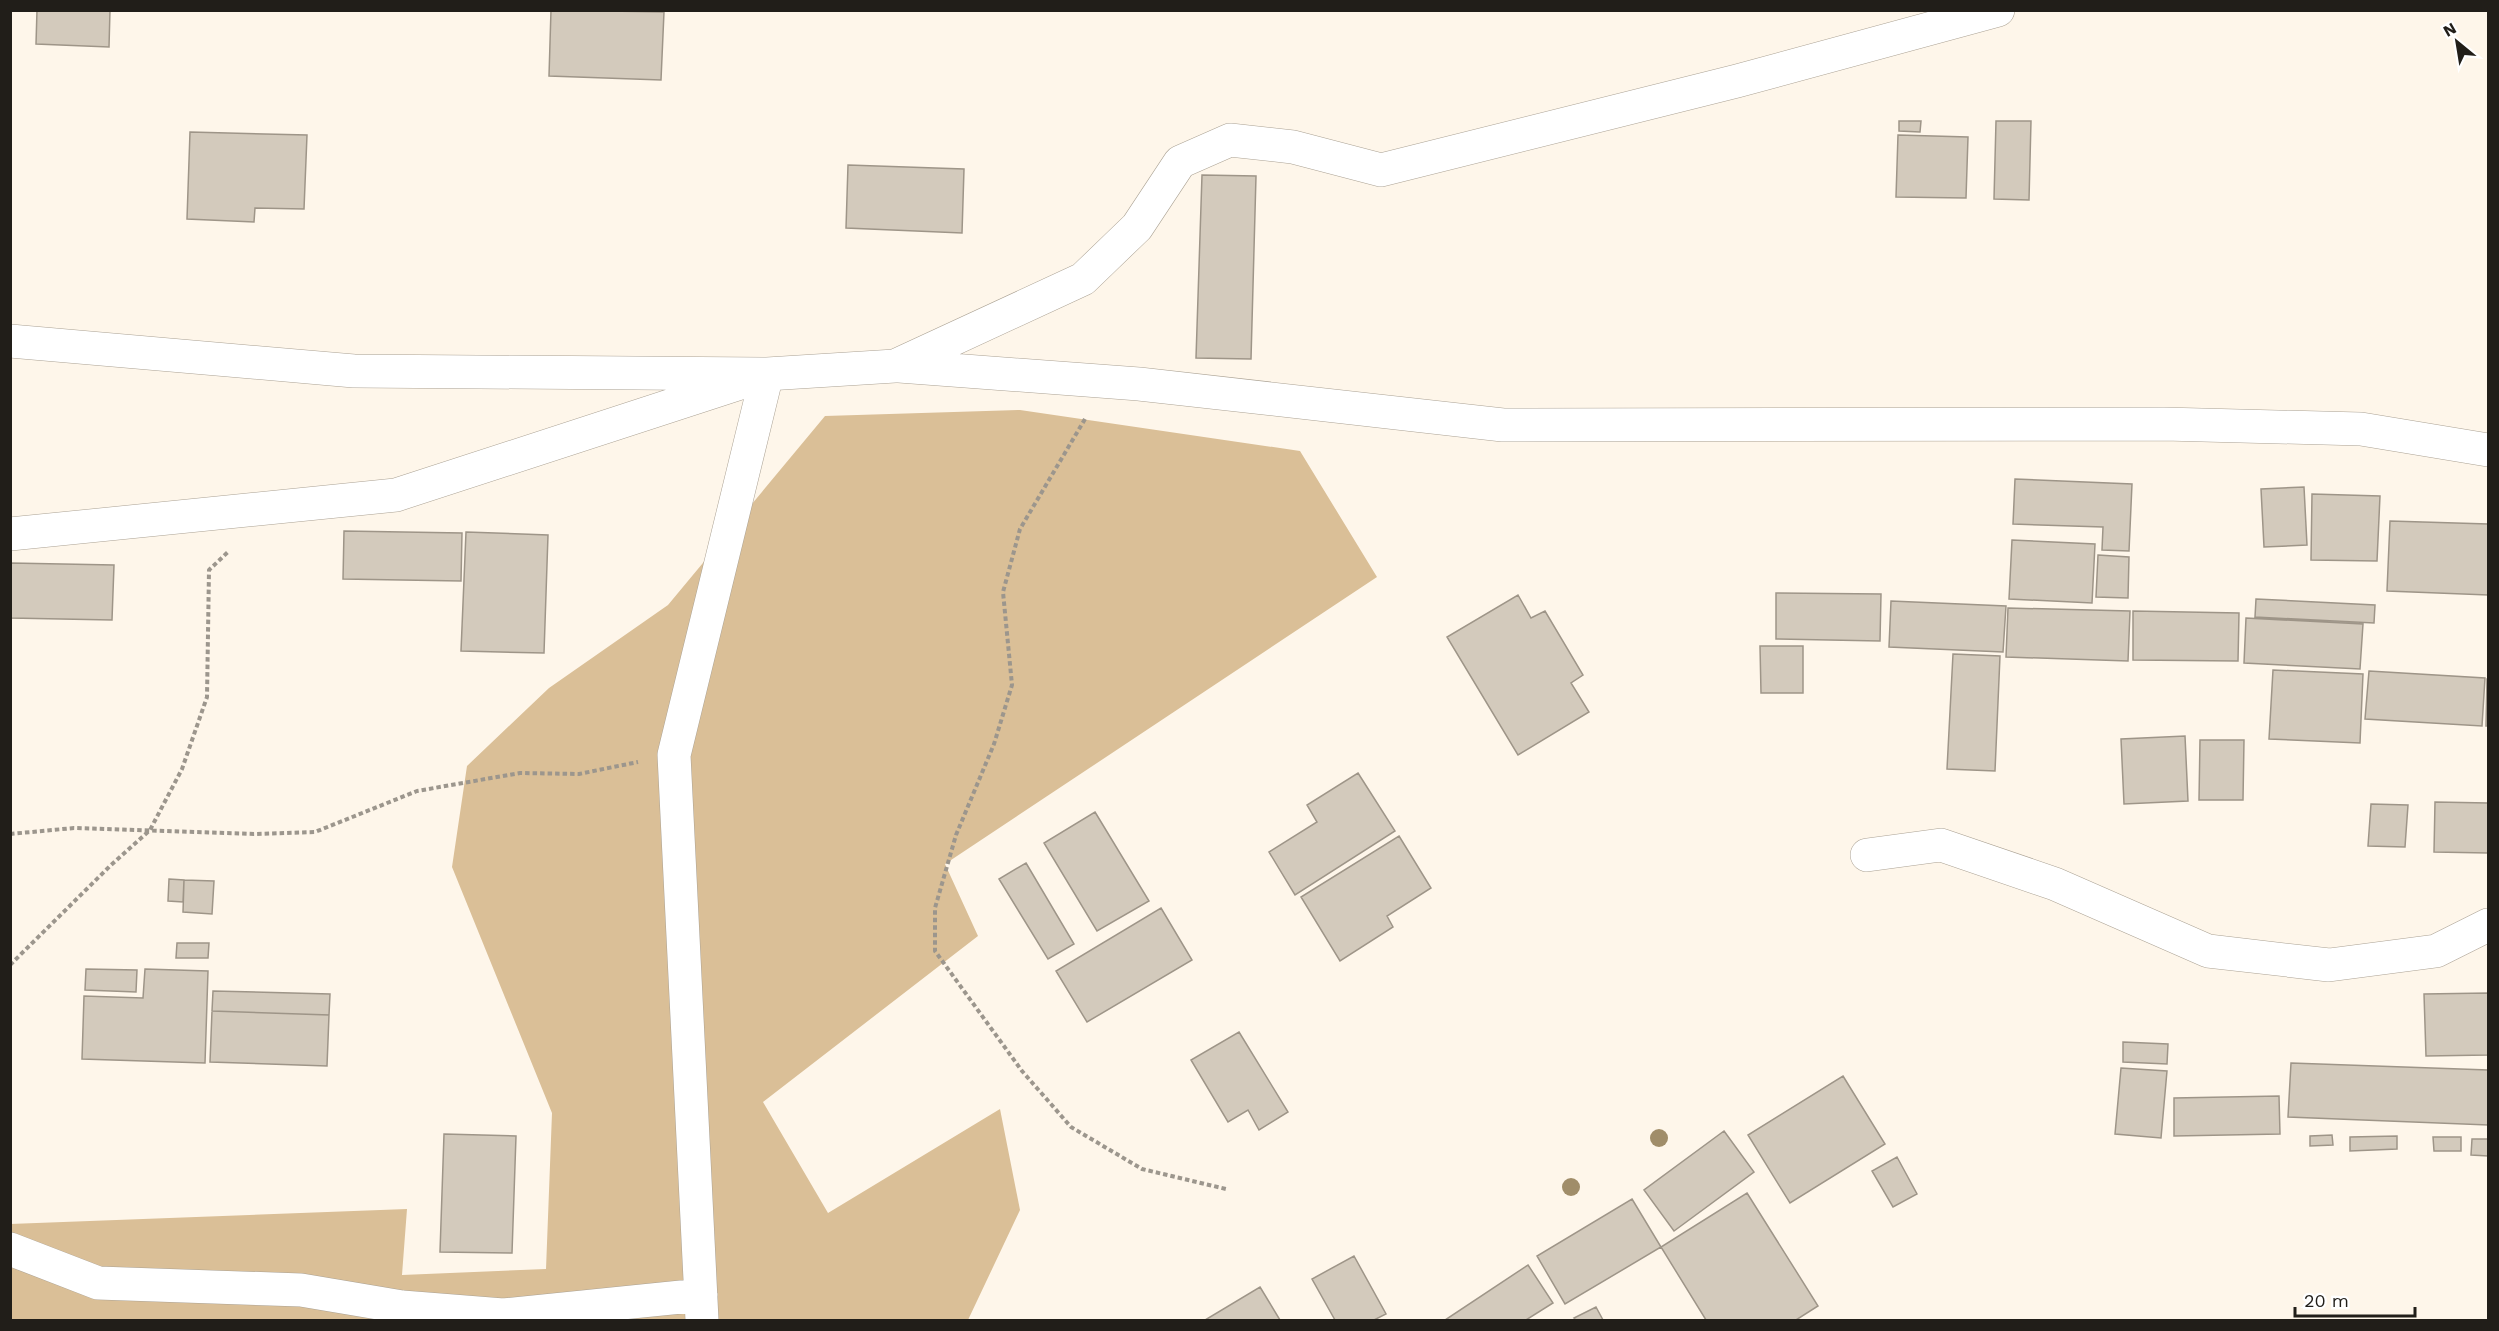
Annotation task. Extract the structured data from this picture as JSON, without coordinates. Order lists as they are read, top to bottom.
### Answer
{
  "scale_bar": "20 m",
  "north": "top left"
}
